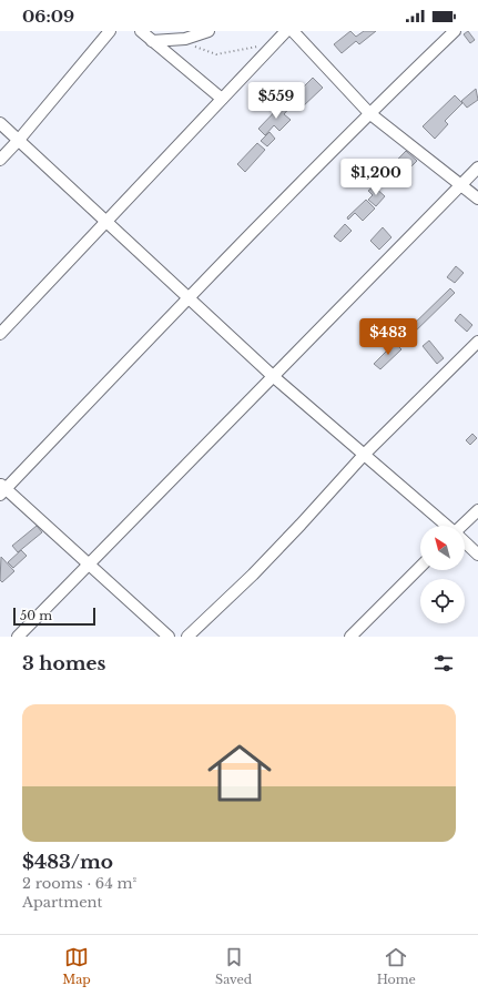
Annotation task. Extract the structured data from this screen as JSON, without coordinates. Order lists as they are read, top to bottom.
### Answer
{
  "scale_bar": "50 m",
  "north": "top left",
  "page": {
    "status": "06:09",
    "price": ["$559", "$1,200", "$483"],
    "scale": "50 m",
    "heading": "3 homes",
    "list": [
      {
        "name": "$483/mo",
        "note": "2 rooms · 64 m² · Apartment"
      }
    ],
    "tabs": ["Map", "Saved", "Home"]
  }
}
